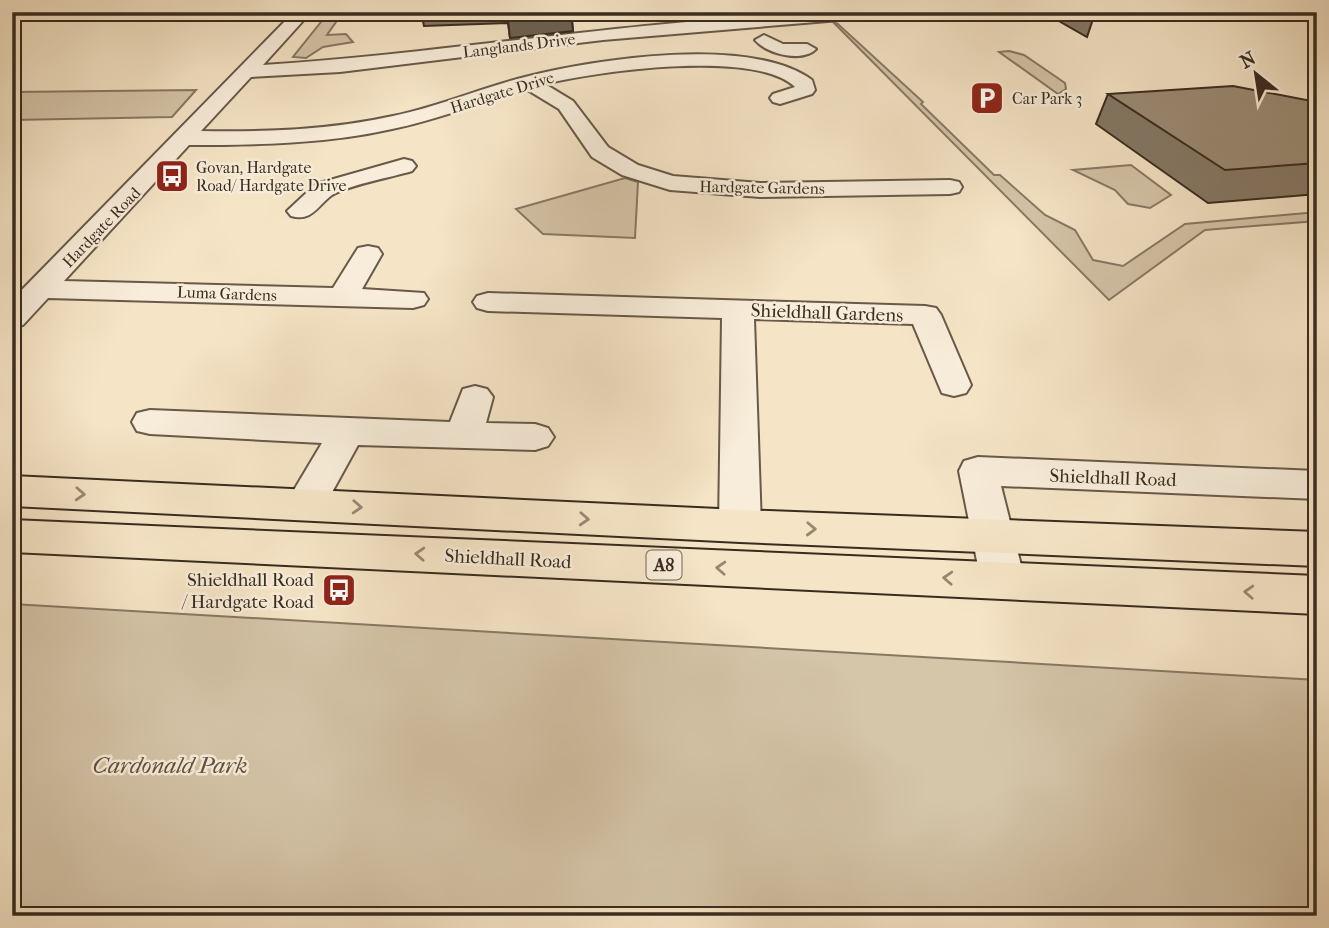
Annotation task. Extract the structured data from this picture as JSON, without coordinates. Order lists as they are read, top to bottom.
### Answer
{
  "streets": {
    "main road": ["Shieldhall Road", "A8"],
    "street": [
      "Langlands Drive",
      "Hardgate Drive",
      "Hardgate Gardens",
      "Hardgate Road",
      "Luma Gardens",
      "Shieldhall Gardens"
    ]
  },
  "crossings": [
    ["Langlands Drive", "Hardgate Road"],
    ["Hardgate Drive", "Hardgate Gardens"],
    ["Hardgate Drive", "Hardgate Road"],
    ["Hardgate Road", "Luma Gardens"],
    ["Shieldhall Gardens", "A8"],
    ["Shieldhall Road", "A8"]
  ],
  "one_way": ["Shieldhall Road"],
  "parks": ["Cardonald Park"],
  "places": {
    "parking": ["Car Park 3"],
    "bus stop": ["Govan, Hardgate Road/ Hardgate Drive", "Shieldhall Road / Hardgate Road"]
  },
  "north": "top left"
}
